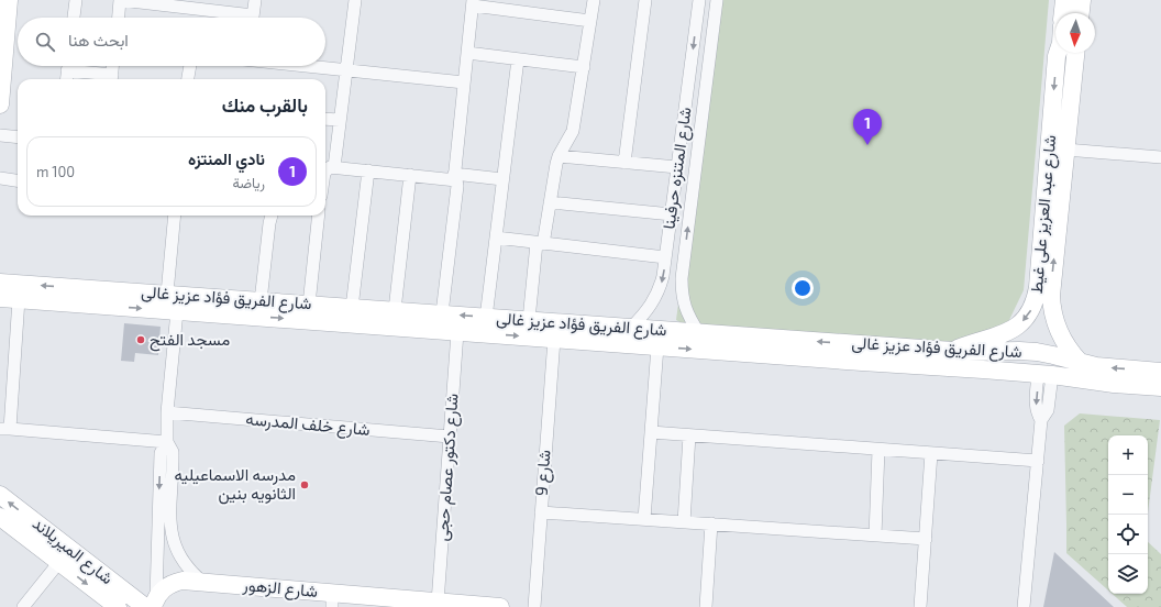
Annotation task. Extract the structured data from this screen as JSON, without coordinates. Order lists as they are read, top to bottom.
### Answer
{
  "streets": {
    "street": [
      "شارع المتنزه حرفينا",
      "شارع عبد العزيز على غيط",
      "شارع الفريق فؤاد عزيز غالى",
      "شارع خلف المدرسه",
      "شارع دكتور عصام حجى",
      "شارع 9",
      "شارع الميريلاند",
      "شارع الزهور"
    ]
  },
  "crossings": [
    ["شارع المتنزه حرفينا", "شارع الفريق فؤاد عزيز غالى"],
    ["شارع عبد العزيز على غيط", "شارع الفريق فؤاد عزيز غالى"],
    ["شارع الفريق فؤاد عزيز غالى", "شارع دكتور عصام حجى"],
    ["شارع الفريق فؤاد عزيز غالى", "شارع 9"],
    ["شارع خلف المدرسه", "شارع دكتور عصام حجى"],
    ["شارع دكتور عصام حجى", "شارع الزهور"],
    ["شارع الميريلاند", "شارع الزهور"]
  ],
  "places": ["مسجد الفتح", "مدرسه الاسماعيليه الثانويه بنين"],
  "north": "bottom",
  "page": {
    "search": "ابحث هنا",
    "heading": "بالقرب منك",
    "pins": "1",
    "list": [
      {
        "mark": "1",
        "name": "نادي المنتزه",
        "note": "رياضة",
        "value": "100 m"
      }
    ],
    "map_buttons": ["+", "−"]
  }
}
